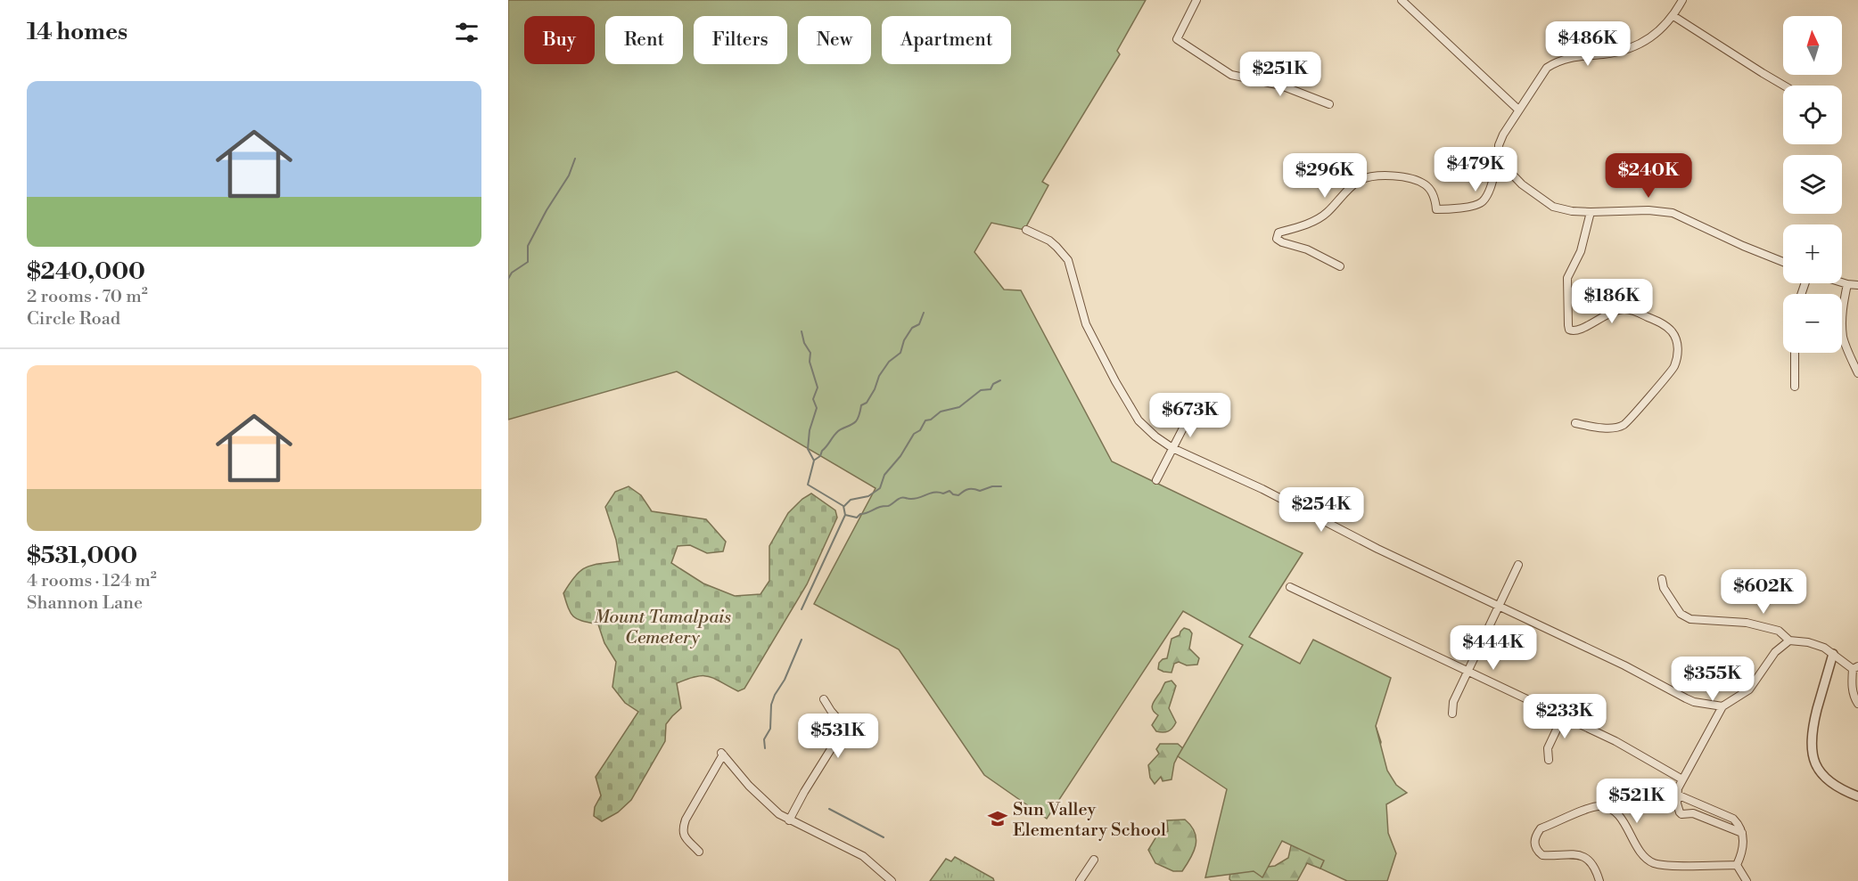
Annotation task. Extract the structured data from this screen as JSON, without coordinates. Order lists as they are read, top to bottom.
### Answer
{
  "parks": ["Mount Tamalpais Cemetery"],
  "places": {
    "school or university": ["Sun Valley Elementary School"]
  },
  "north": "top",
  "page": {
    "heading": "14 homes",
    "map_buttons": ["+", "−"],
    "chip": [
      "Buy",
      "Rent",
      "Filters",
      "New",
      "Apartment"
    ],
    "price": [
      "$486K",
      "$251K",
      "$479K",
      "$296K",
      "$240K",
      "$186K",
      "$673K",
      "$254K",
      "$602K",
      "$444K",
      "$355K",
      "$233K",
      "$531K",
      "$521K"
    ],
    "list": [
      {
        "name": "$240,000",
        "note": "2 rooms · 70 m² · Circle Road"
      },
      {
        "name": "$531,000",
        "note": "4 rooms · 124 m² · Shannon Lane"
      }
    ]
  }
}
